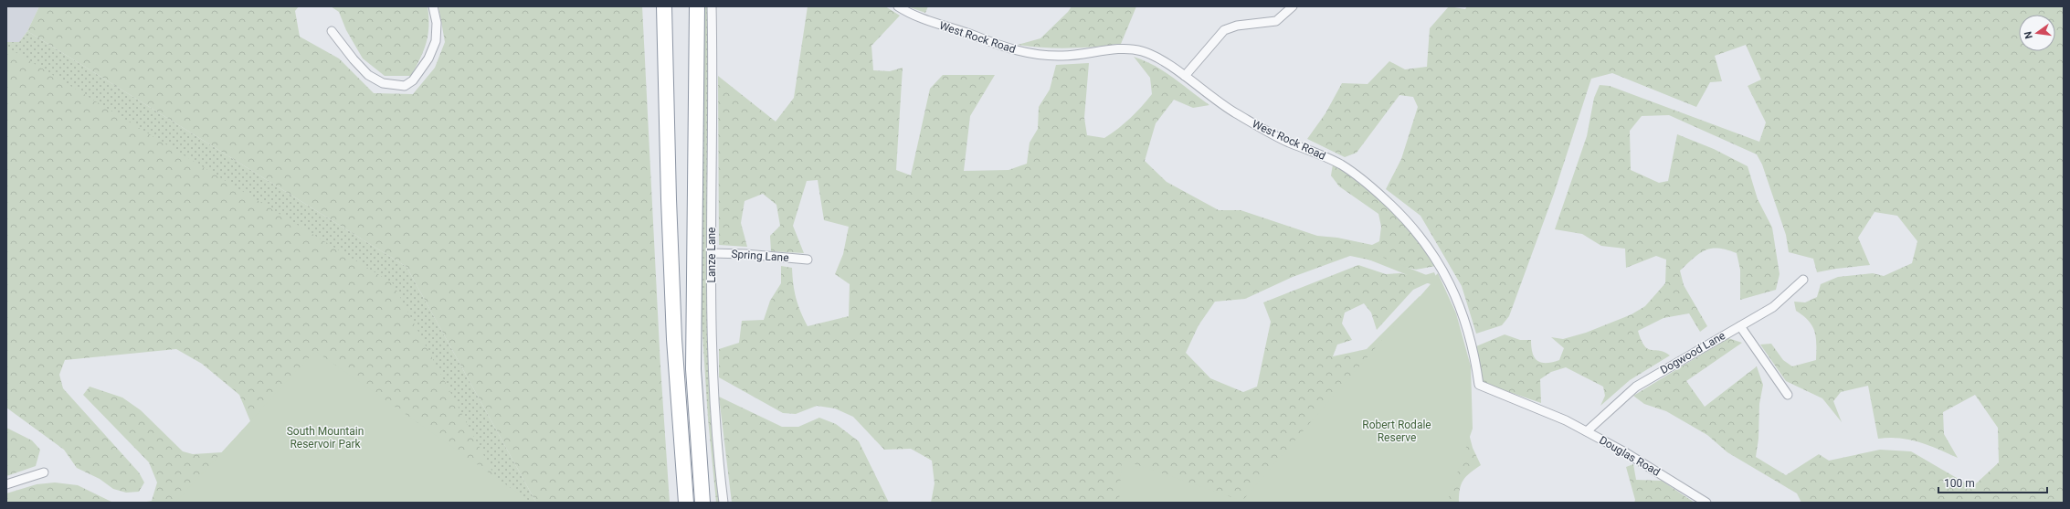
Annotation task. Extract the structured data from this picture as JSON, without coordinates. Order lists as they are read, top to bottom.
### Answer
{
  "streets": {
    "street": [
      "West Rock Road",
      "Lanze Lane",
      "Spring Lane",
      "Dogwood Lane",
      "Douglas Road"
    ]
  },
  "crossings": [
    ["West Rock Road", "Douglas Road"],
    ["Lanze Lane", "Spring Lane"],
    ["Dogwood Lane", "Douglas Road"]
  ],
  "parks": ["Robert Rodale Reserve", "South Mountain Reservoir Park"],
  "scale_bar": "100 m",
  "north": "left"
}
